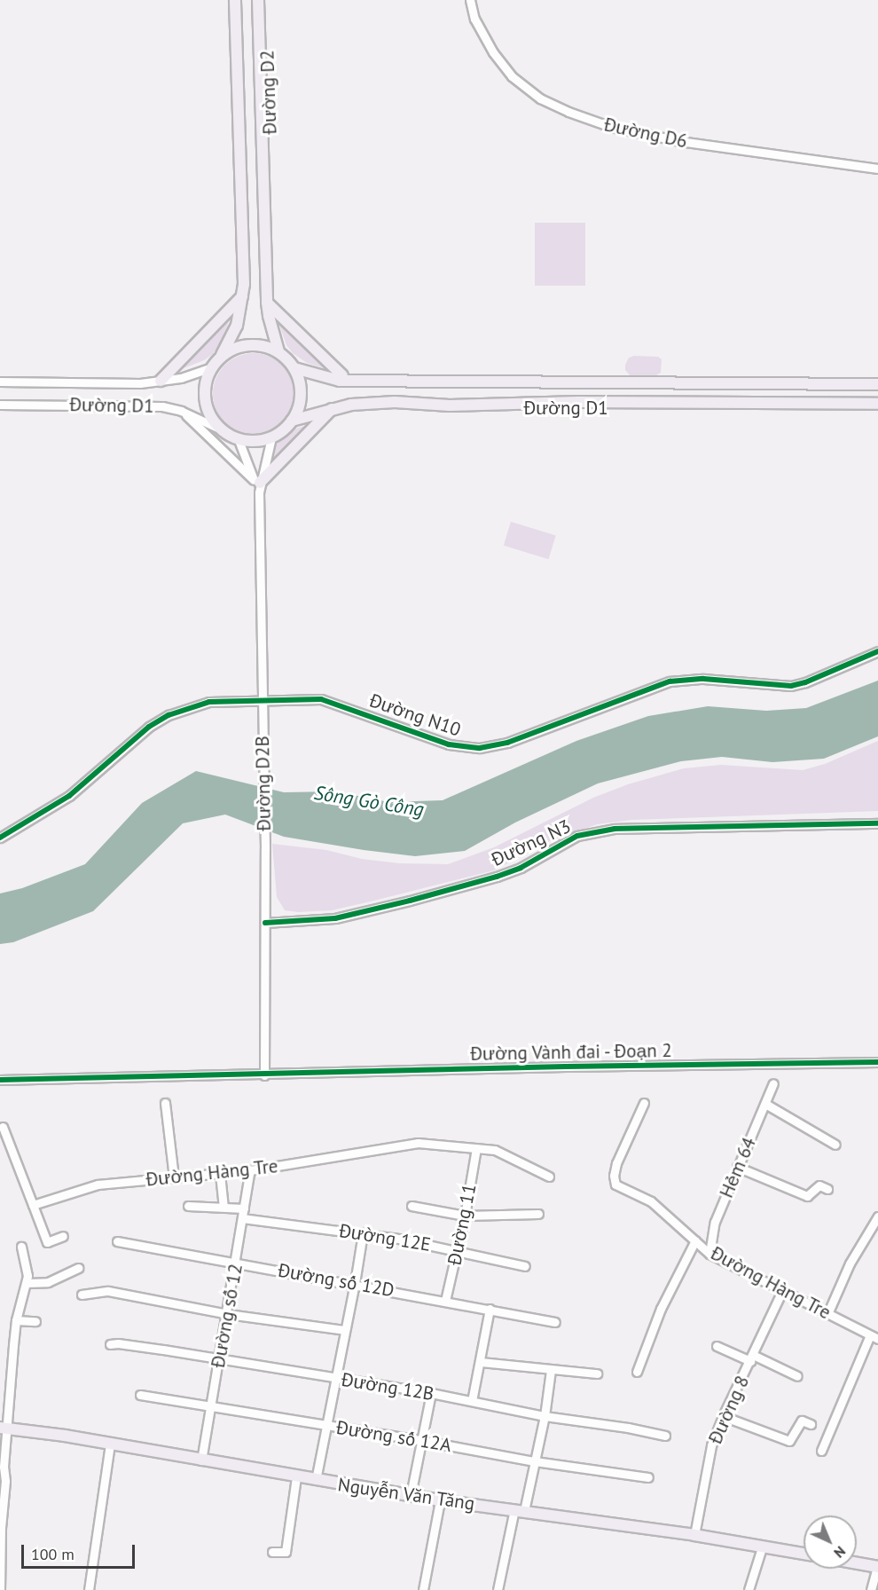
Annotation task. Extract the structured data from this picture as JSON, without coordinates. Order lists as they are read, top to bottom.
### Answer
{
  "streets": {
    "main road": ["Đường D2", "Đường D1", "Nguyễn Văn Tăng"],
    "street": [
      "Đường D6",
      "Đường N10",
      "Đường D2B",
      "Đường N3",
      "Đường Vành đai - Đoạn 2",
      "Hẻm 64",
      "Đường Hàng Tre",
      "Đường 11",
      "Đường 12E",
      "Đường số 12D",
      "Đường số 12",
      "Đường 12B",
      "Đường 8",
      "Đường số 12A"
    ]
  },
  "crossings": [
    ["Đường D2", "Đường D1"],
    ["Đường D2", "Đường D2B"],
    ["Đường D1", "Đường D2B"],
    ["Đường N10", "Đường D2B"],
    ["Đường D2B", "Đường N3"],
    ["Đường D2B", "Đường Vành đai - Đoạn 2"],
    ["Hẻm 64", "Đường Hàng Tre"],
    ["Đường Hàng Tre", "Đường 11"],
    ["Đường Hàng Tre", "Đường số 12"],
    ["Đường Hàng Tre", "Đường 8"],
    ["Đường 11", "Đường 12E"],
    ["Đường 11", "Đường số 12D"],
    ["Đường 12E", "Đường số 12"],
    ["Đường số 12D", "Đường số 12"],
    ["Đường số 12", "Đường 12B"],
    ["Đường số 12", "Đường số 12A"],
    ["Đường số 12", "Nguyễn Văn Tăng"],
    ["Đường 8", "Nguyễn Văn Tăng"]
  ],
  "water": ["Sông Gò Công"],
  "scale_bar": "100 m",
  "north": "bottom right"
}
